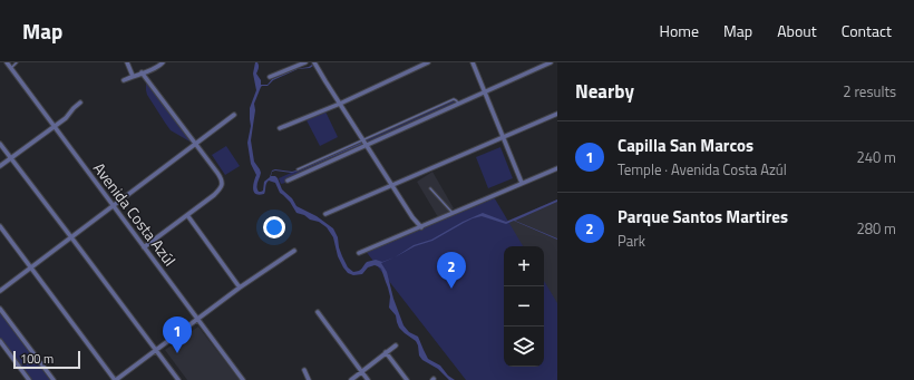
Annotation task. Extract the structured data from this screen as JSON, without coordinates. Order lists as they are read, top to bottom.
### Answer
{
  "streets": {
    "street": ["Avenida Costa Azúl"]
  },
  "scale_bar": "100 m",
  "page": {
    "header": "Map",
    "nav": [
      "Home",
      "Map",
      "About",
      "Contact"
    ],
    "heading": ["Nearby", "2 results"],
    "list": [
      {
        "mark": "1",
        "name": "Capilla San Marcos",
        "note": "Temple · Avenida Costa Azúl",
        "value": "240 m"
      },
      {
        "mark": "2",
        "name": "Parque Santos Martires",
        "note": "Park",
        "value": "280 m"
      }
    ],
    "map_buttons": ["+", "−"],
    "pins": ["2", "1"],
    "scale": "100 m"
  }
}
